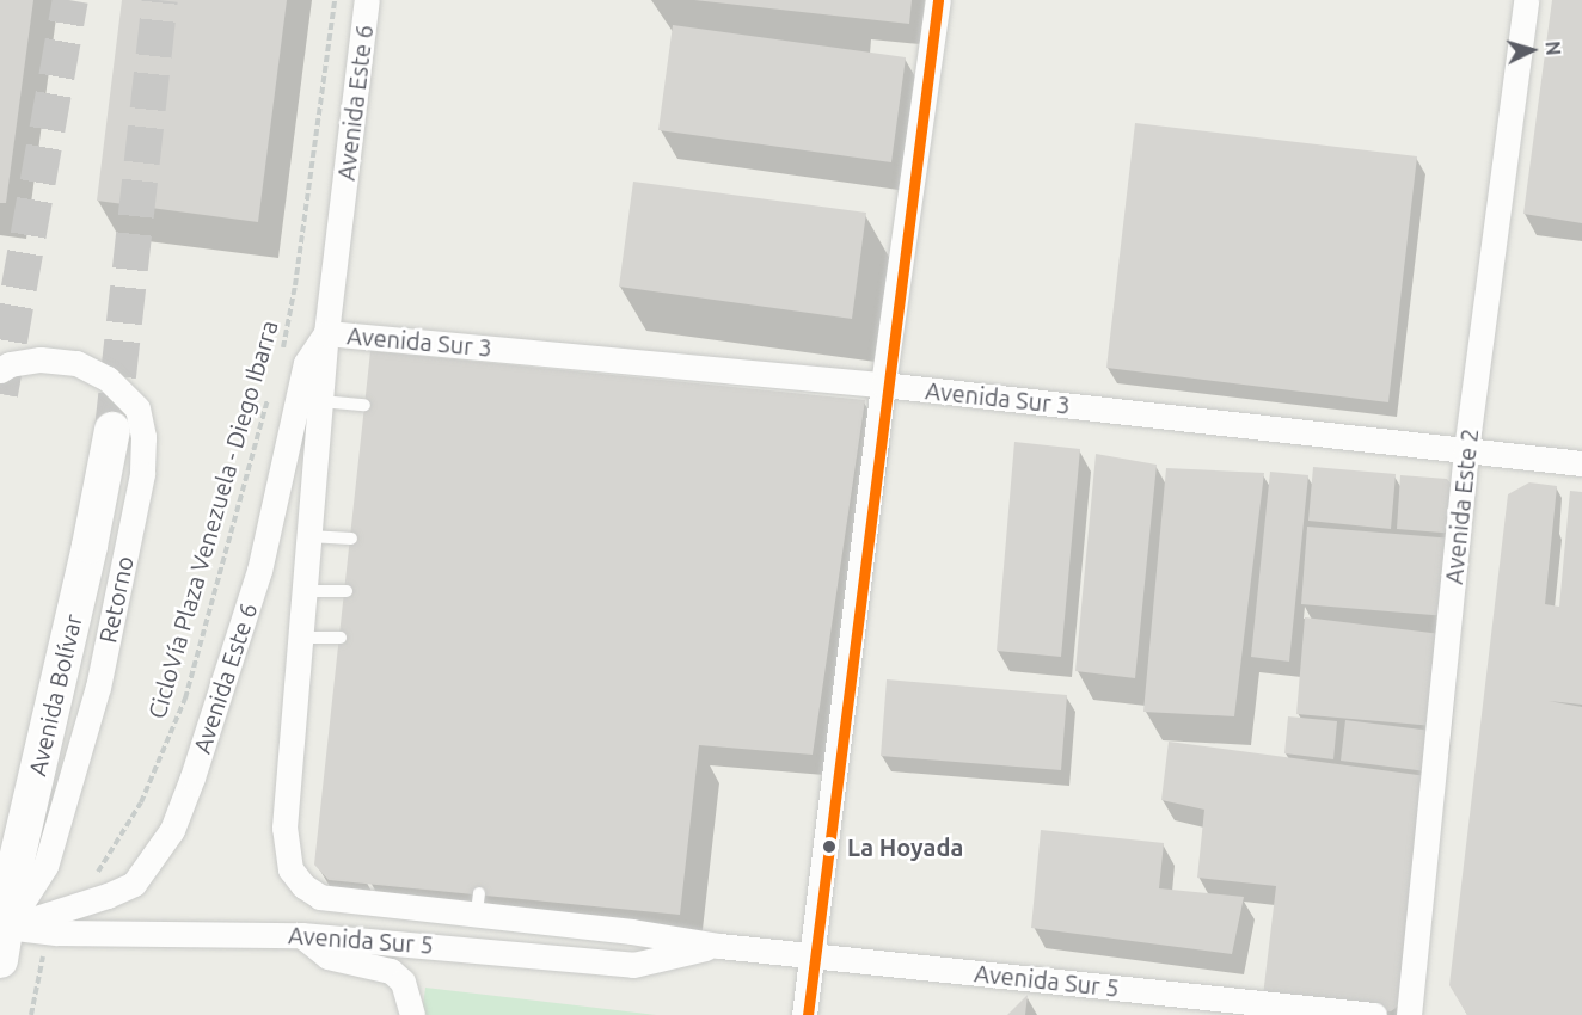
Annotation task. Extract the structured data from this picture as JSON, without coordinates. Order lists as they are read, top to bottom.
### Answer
{
  "streets": {
    "main road": ["Avenida Bolívar"],
    "street": [
      "Avenida Este 6",
      "Avenida Sur 3",
      "Avenida Este 2",
      "Retorno",
      "Avenida Sur 5"
    ],
    "path": ["CicloVía Plaza Venezuela - Diego Ibarra"]
  },
  "crossings": [
    ["Avenida Este 6", "Avenida Sur 3"],
    ["Avenida Este 6", "CicloVía Plaza Venezuela - Diego Ibarra"],
    ["Avenida Este 6", "Retorno"],
    ["Avenida Este 6", "Avenida Bolívar"],
    ["Avenida Este 6", "Avenida Sur 5"],
    ["Avenida Sur 3", "Avenida Este 2"],
    ["Retorno", "Avenida Bolívar"],
    ["Retorno", "Avenida Sur 5"],
    ["Avenida Bolívar", "Avenida Sur 5"]
  ],
  "places": ["La Hoyada"],
  "north": "right"
}
